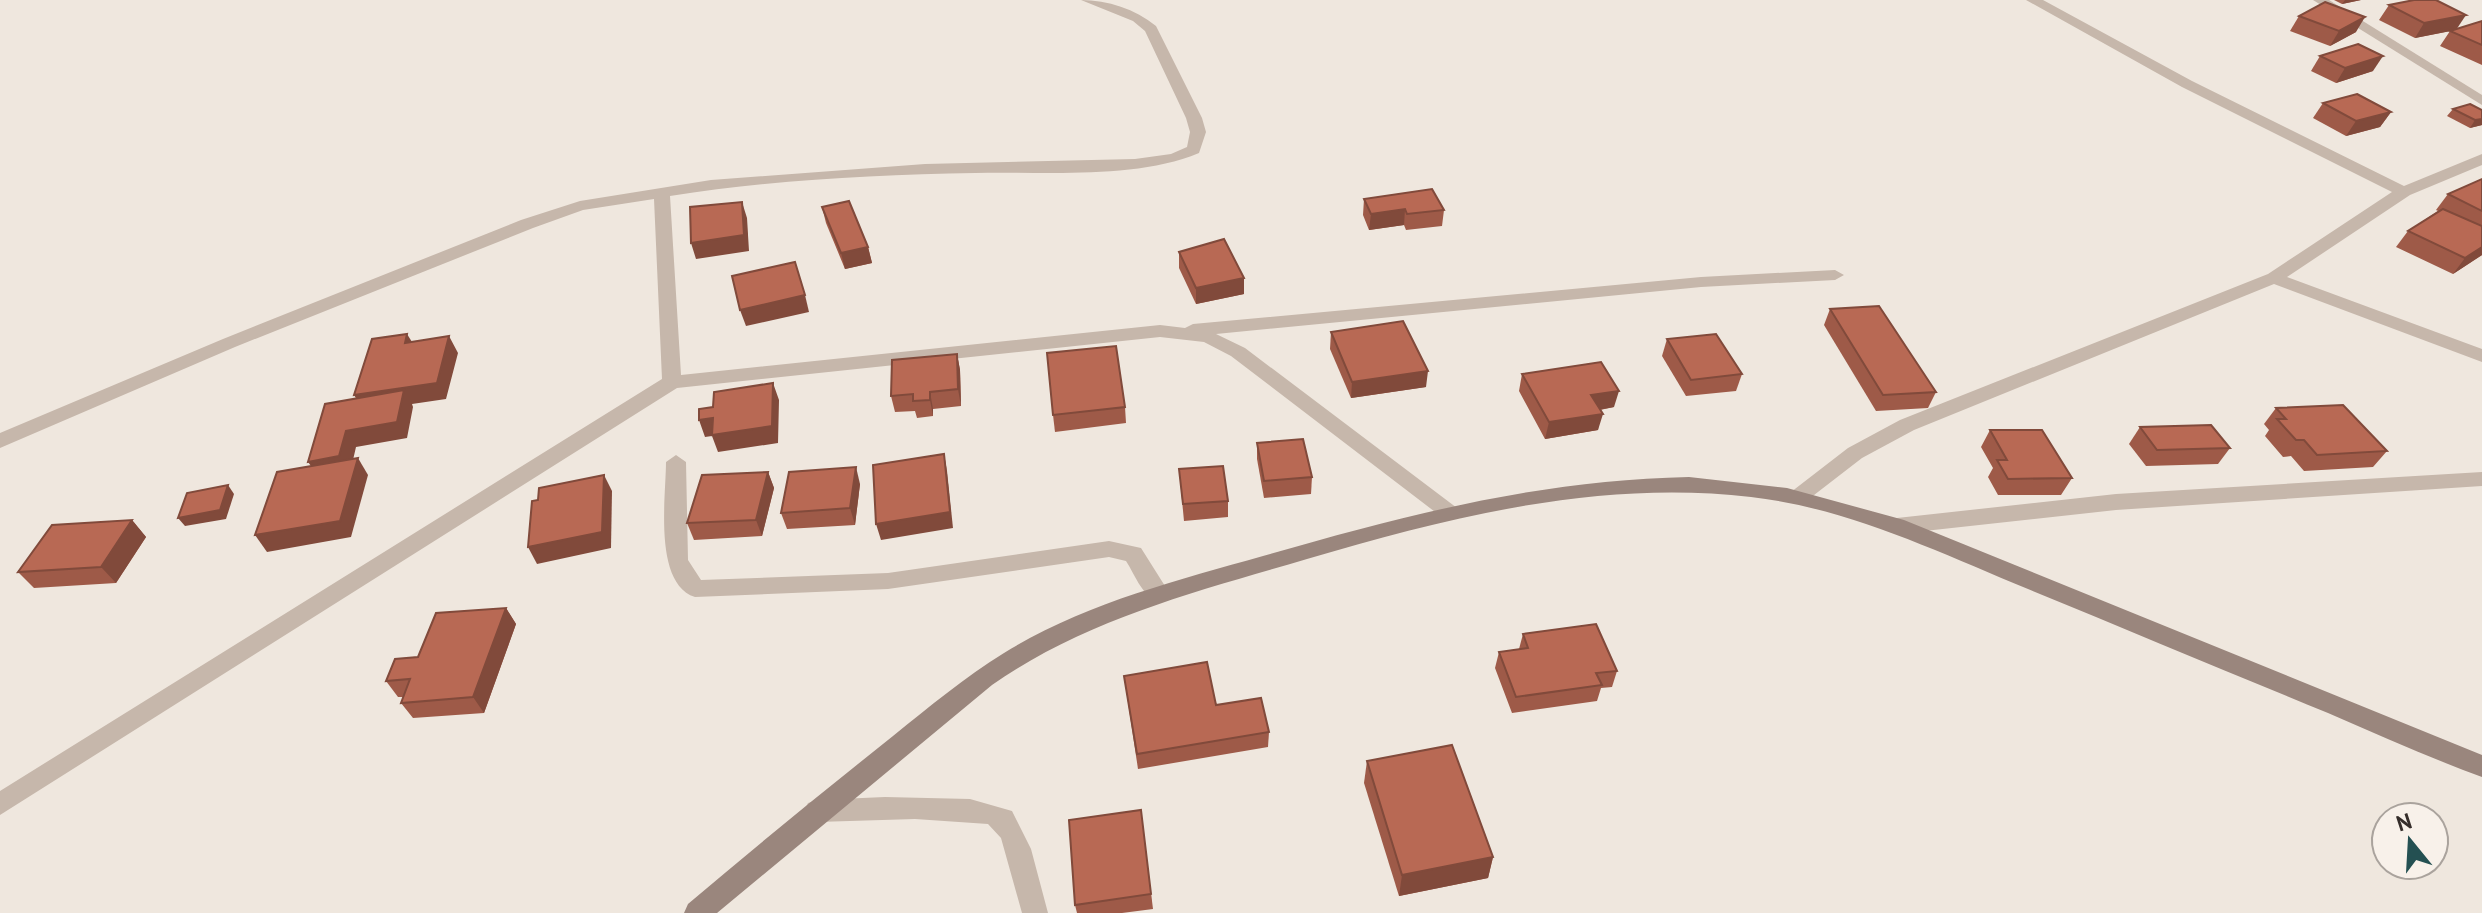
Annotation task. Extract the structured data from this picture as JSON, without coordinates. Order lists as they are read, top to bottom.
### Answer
{
  "north": "top"
}
